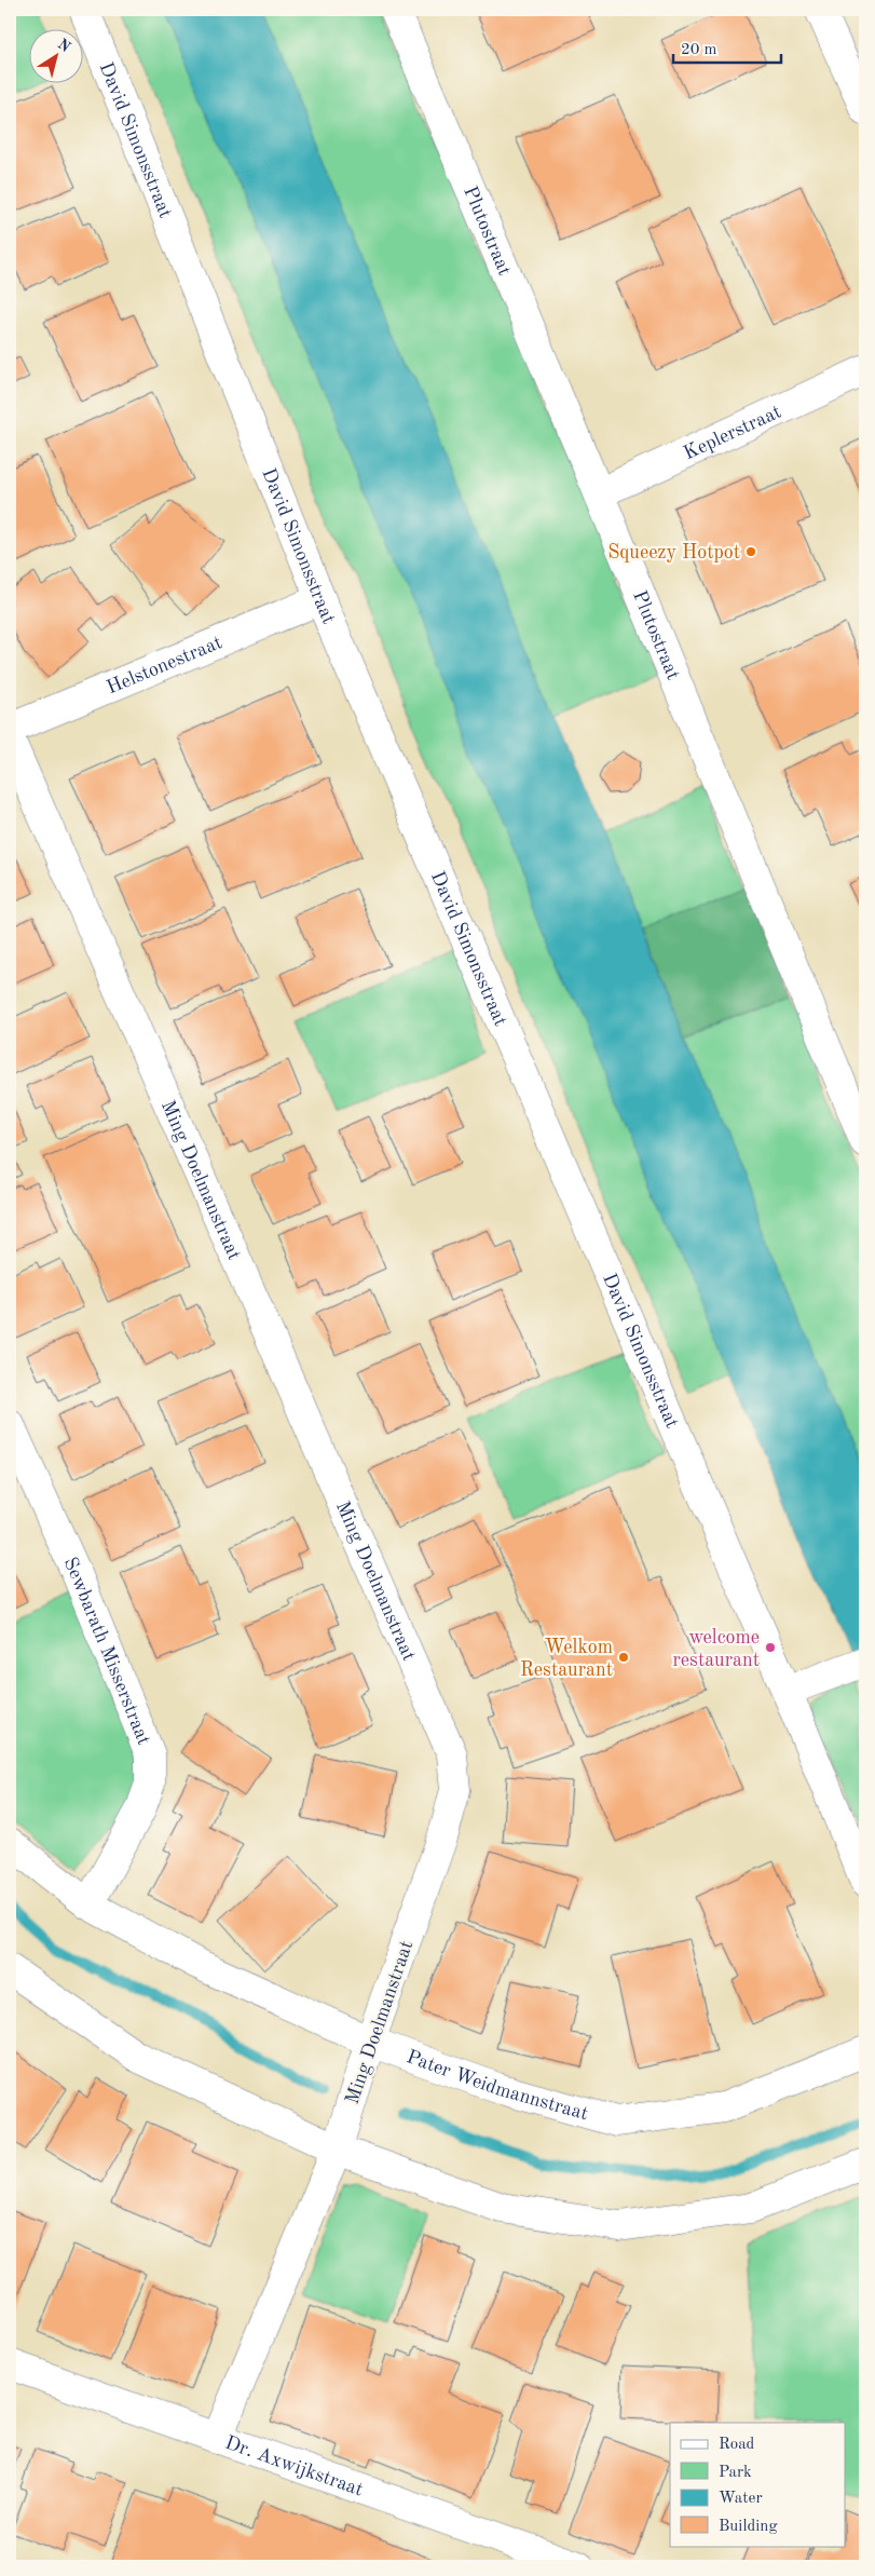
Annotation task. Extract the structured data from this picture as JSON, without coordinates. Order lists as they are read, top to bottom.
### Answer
{
  "streets": {
    "street": [
      "David Simonsstraat",
      "Plutostraat",
      "Keplerstraat",
      "Helstonestraat",
      "Ming Doelmanstraat",
      "Sewbarath Misserstraat",
      "Pater Weidmannstraat",
      "Dr. Axwijkstraat"
    ]
  },
  "crossings": [
    ["David Simonsstraat", "Helstonestraat"],
    ["Plutostraat", "Keplerstraat"],
    ["Ming Doelmanstraat", "Pater Weidmannstraat"],
    ["Ming Doelmanstraat", "Dr. Axwijkstraat"],
    ["Sewbarath Misserstraat", "Pater Weidmannstraat"]
  ],
  "places": ["Squeezy Hotpot", "welcome restaurant", "Welkom Restaurant"],
  "legend": [
    "Road",
    "Park",
    "Water",
    "Building"
  ],
  "scale_bar": "20 m",
  "north": "top right"
}
